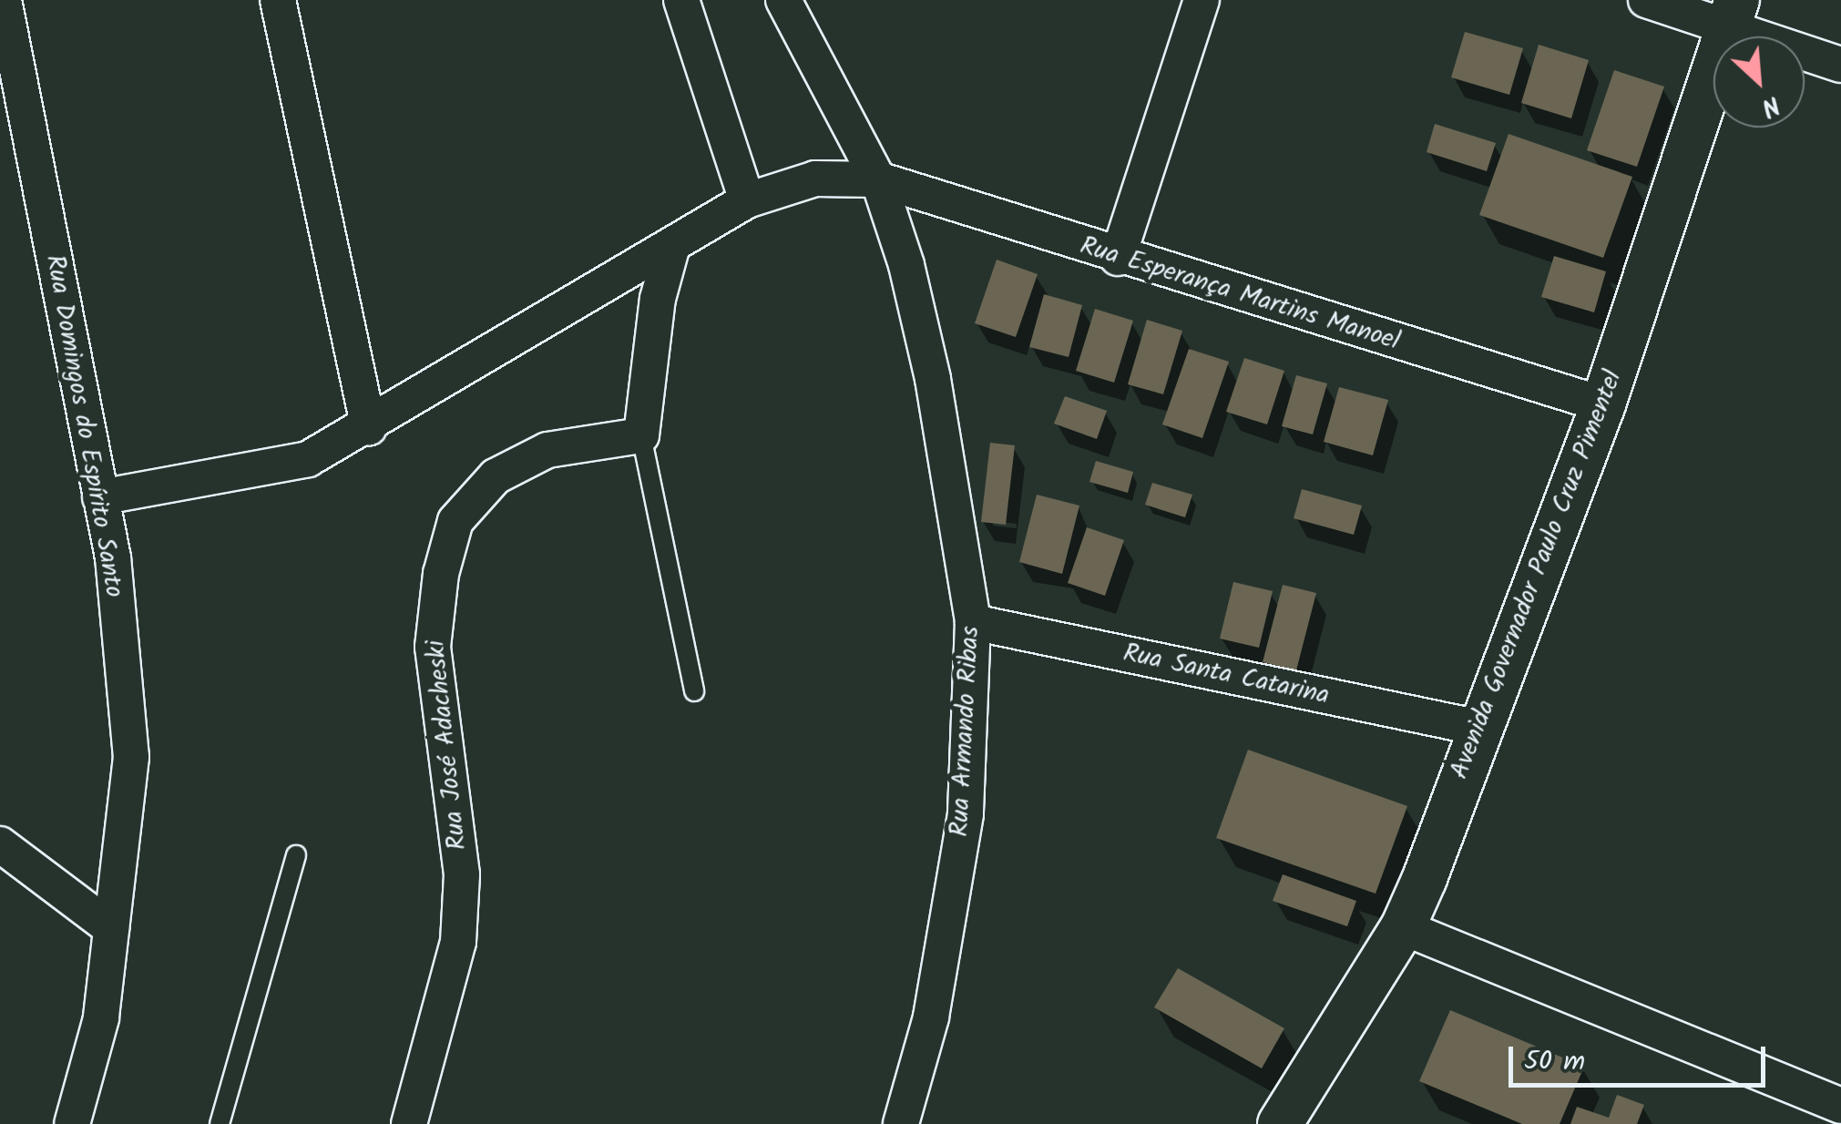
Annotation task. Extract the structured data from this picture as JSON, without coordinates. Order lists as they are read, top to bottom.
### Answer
{
  "streets": {
    "street": [
      "Rua Esperança Martins Manoel",
      "Rua Domingos do Espírito Santo",
      "Avenida Governador Paulo Cruz Pimentel",
      "Rua Santa Catarina",
      "Rua Armando Ribas",
      "Rua José Adacheski"
    ]
  },
  "crossings": [
    ["Rua Esperança Martins Manoel", "Rua Domingos do Espírito Santo"],
    ["Rua Esperança Martins Manoel", "Avenida Governador Paulo Cruz Pimentel"],
    ["Rua Esperança Martins Manoel", "Rua Armando Ribas"],
    ["Avenida Governador Paulo Cruz Pimentel", "Rua Santa Catarina"],
    ["Rua Santa Catarina", "Rua Armando Ribas"]
  ],
  "scale_bar": "50 m",
  "north": "bottom right"
}
